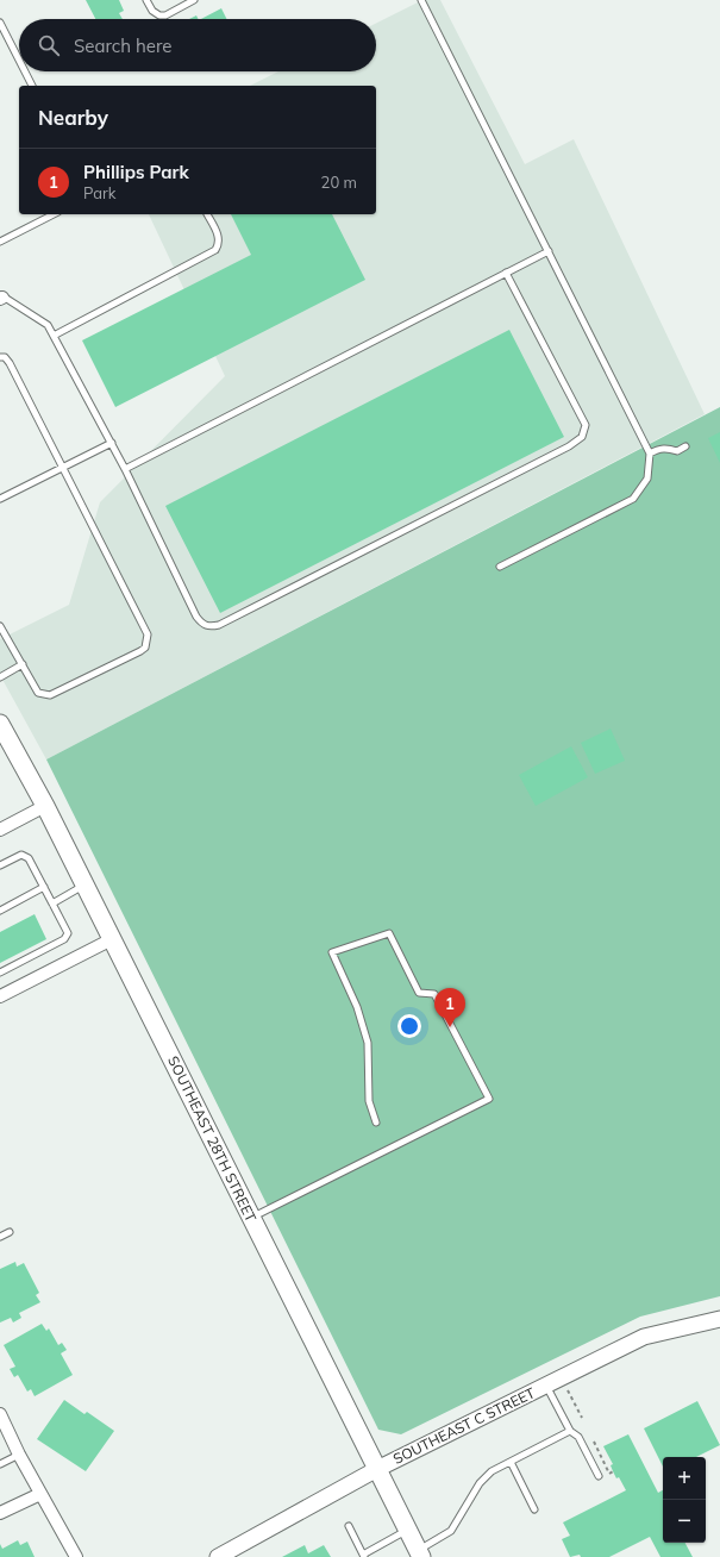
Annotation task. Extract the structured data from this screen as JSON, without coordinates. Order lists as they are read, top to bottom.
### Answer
{
  "streets": {
    "main road": ["SOUTHEAST 28TH STREET"],
    "street": ["SOUTHEAST C STREET"]
  },
  "crossings": [
    ["SOUTHEAST 28TH STREET", "SOUTHEAST C STREET"]
  ],
  "page": {
    "search": "Search here",
    "heading": "Nearby",
    "list": [
      {
        "mark": "1",
        "name": "Phillips Park",
        "note": "Park",
        "value": "20 m"
      }
    ],
    "pins": "1",
    "map_buttons": ["+", "−"]
  }
}
